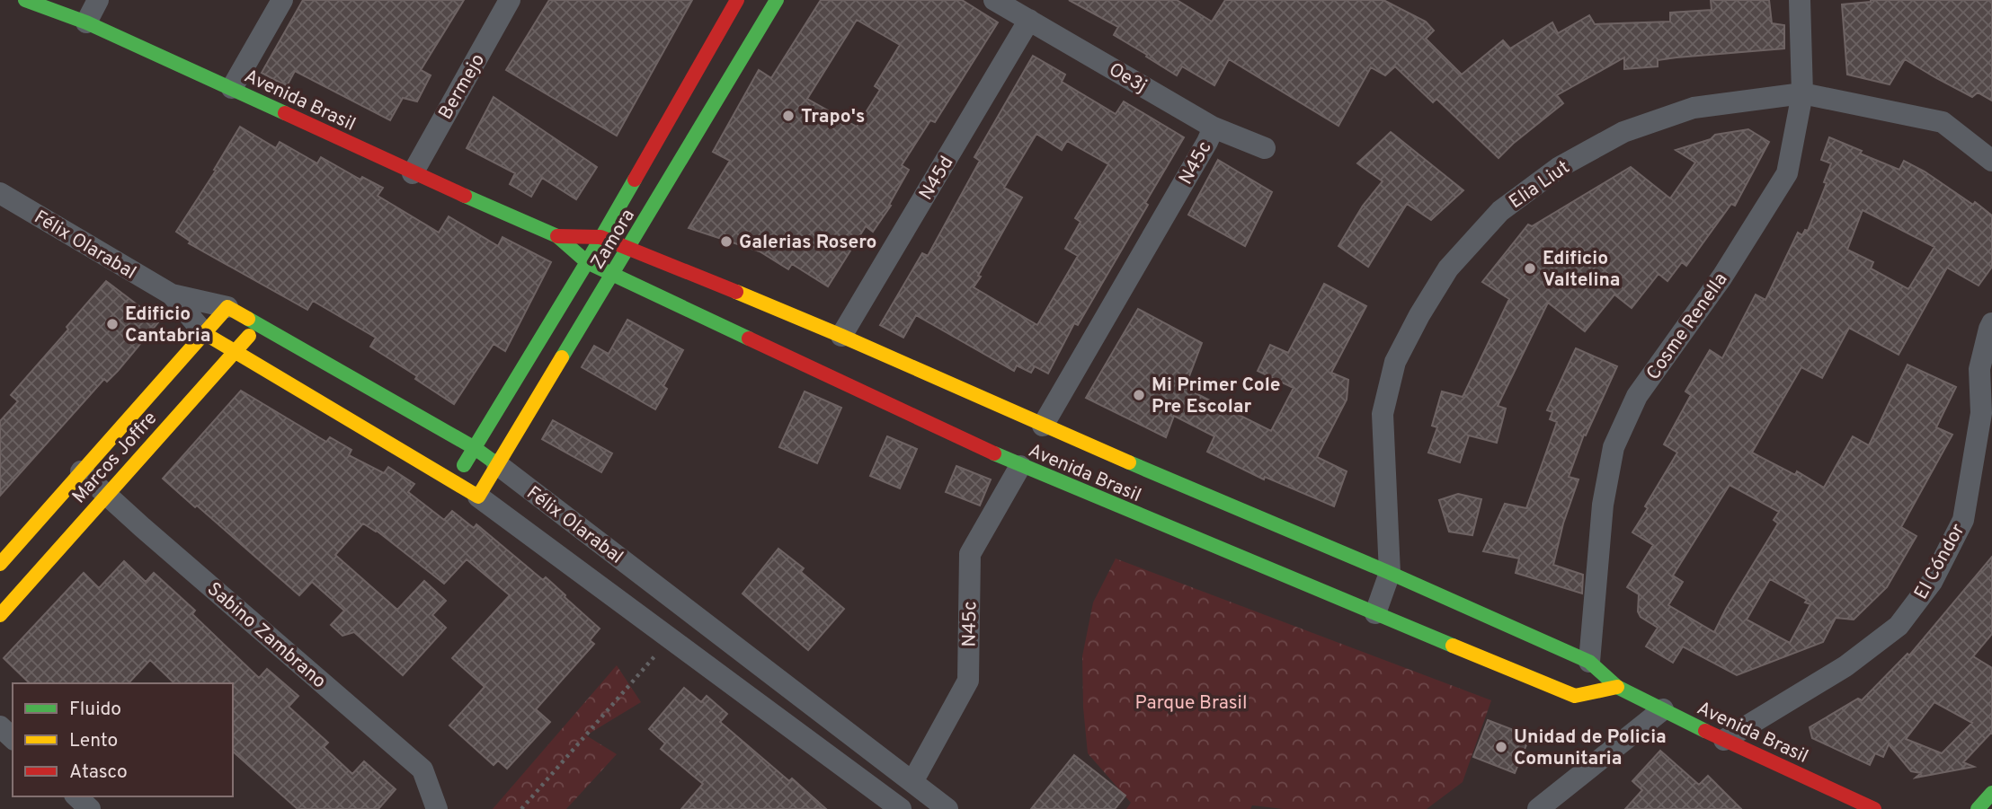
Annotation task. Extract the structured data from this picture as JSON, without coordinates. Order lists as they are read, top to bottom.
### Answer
{
  "streets": {
    "street": [
      "Oe3j",
      "Bermejo",
      "Avenida Brasil",
      "N45c",
      "N45d",
      "Elia Liut",
      "Zamora",
      "Félix Olarabal",
      "Cosme Renella",
      "Marcos Joffre",
      "El Cóndor",
      "Sabino Zambrano"
    ]
  },
  "crossings": [
    ["Oe3j", "N45c"],
    ["Oe3j", "N45d"],
    ["Bermejo", "Avenida Brasil"],
    ["Avenida Brasil", "N45c"],
    ["Avenida Brasil", "N45d"],
    ["Avenida Brasil", "Elia Liut"],
    ["Avenida Brasil", "Zamora"],
    ["Avenida Brasil", "Cosme Renella"],
    ["Avenida Brasil", "El Cóndor"],
    ["N45c", "Félix Olarabal"],
    ["Elia Liut", "Cosme Renella"],
    ["Zamora", "Félix Olarabal"],
    ["Félix Olarabal", "Marcos Joffre"],
    ["Marcos Joffre", "Sabino Zambrano"]
  ],
  "parks": ["Parque Brasil"],
  "places": [
    "Trapo's",
    "Galerias Rosero",
    "Edificio Valtelina",
    "Edificio Cantabria",
    "Mi Primer Cole Pre Escolar",
    "Unidad de Policia Comunitaria"
  ],
  "legend": ["Fluido", "Lento", "Atasco"]
}
